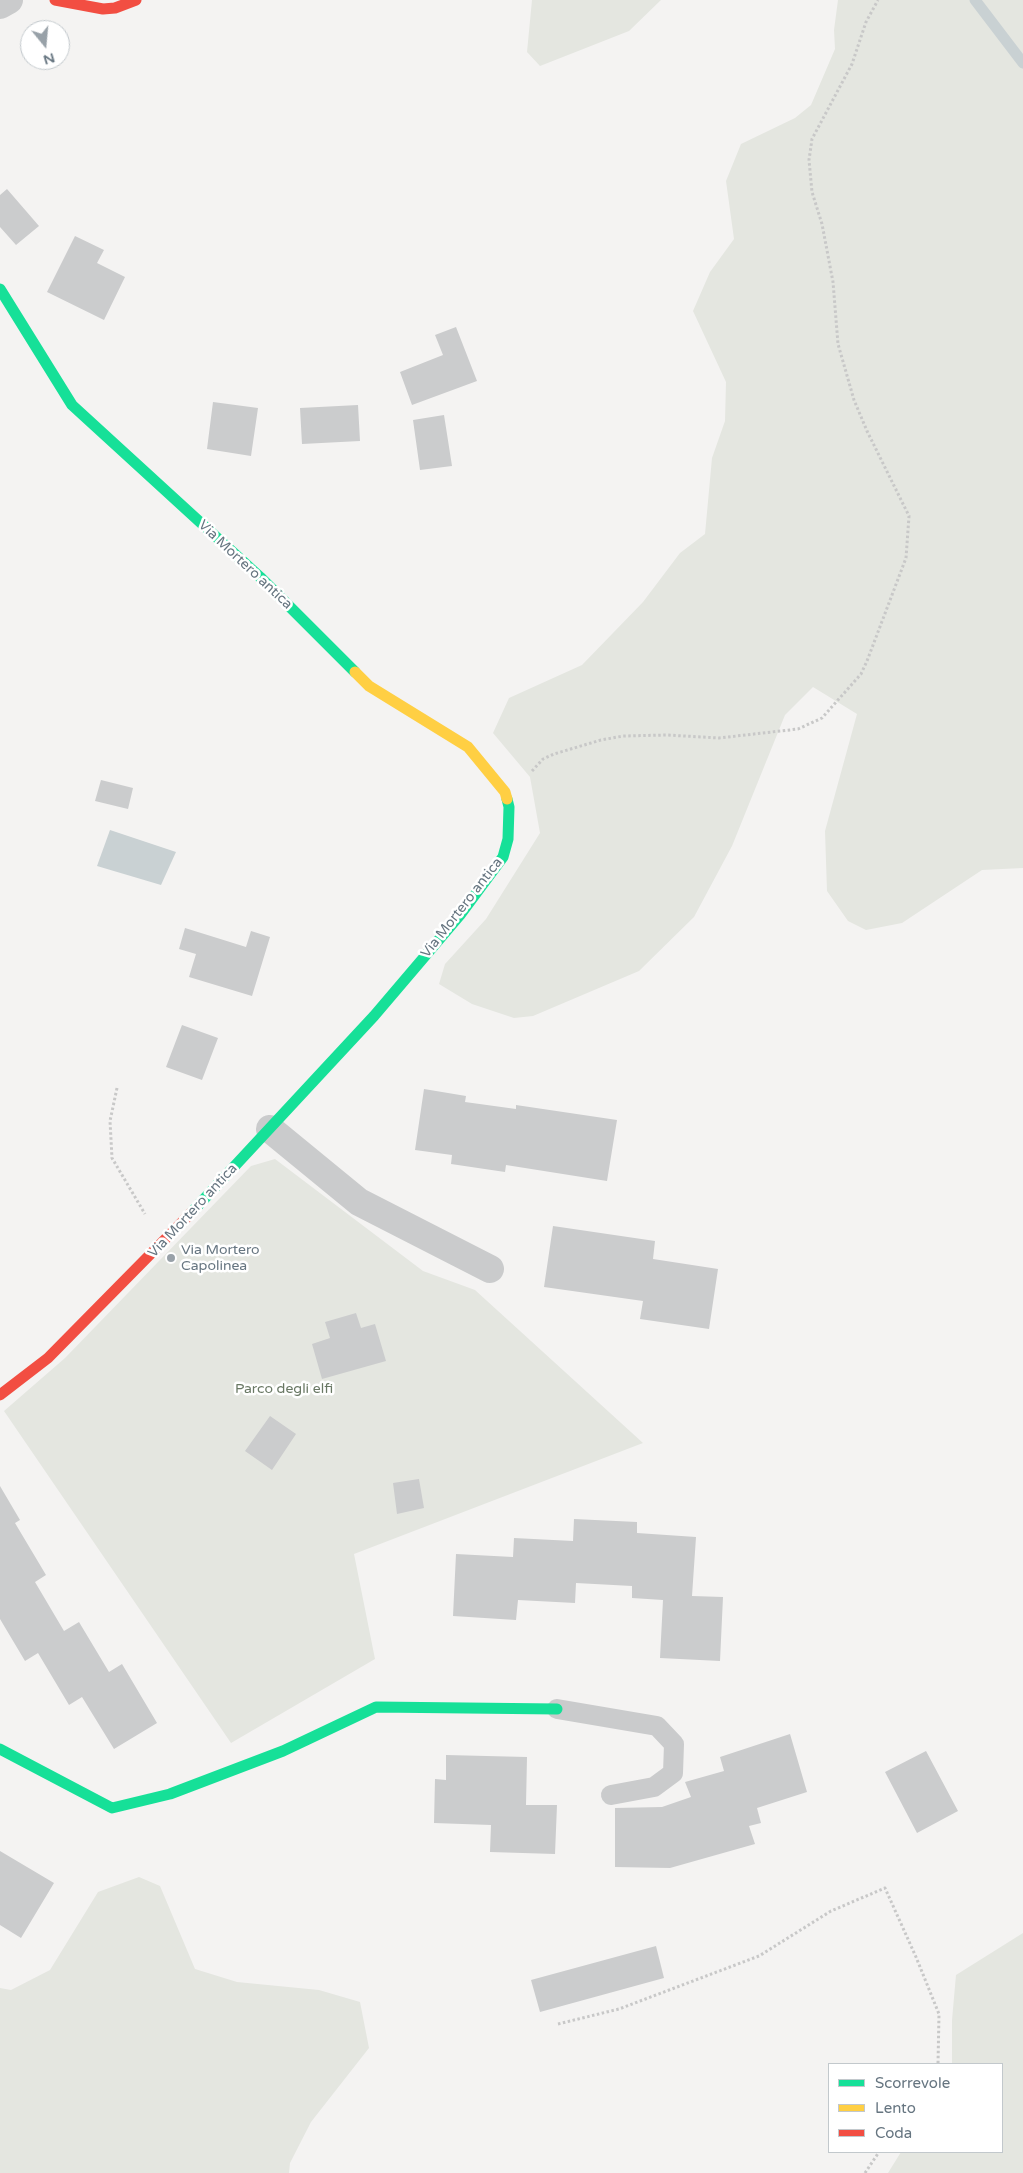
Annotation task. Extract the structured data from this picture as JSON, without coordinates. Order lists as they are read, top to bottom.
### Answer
{
  "streets": {
    "street": ["Via Mortero antica"]
  },
  "parks": ["Parco degli elfi"],
  "places": ["Via Mortero Capolinea"],
  "legend": ["Scorrevole", "Lento", "Coda"],
  "north": "bottom"
}
